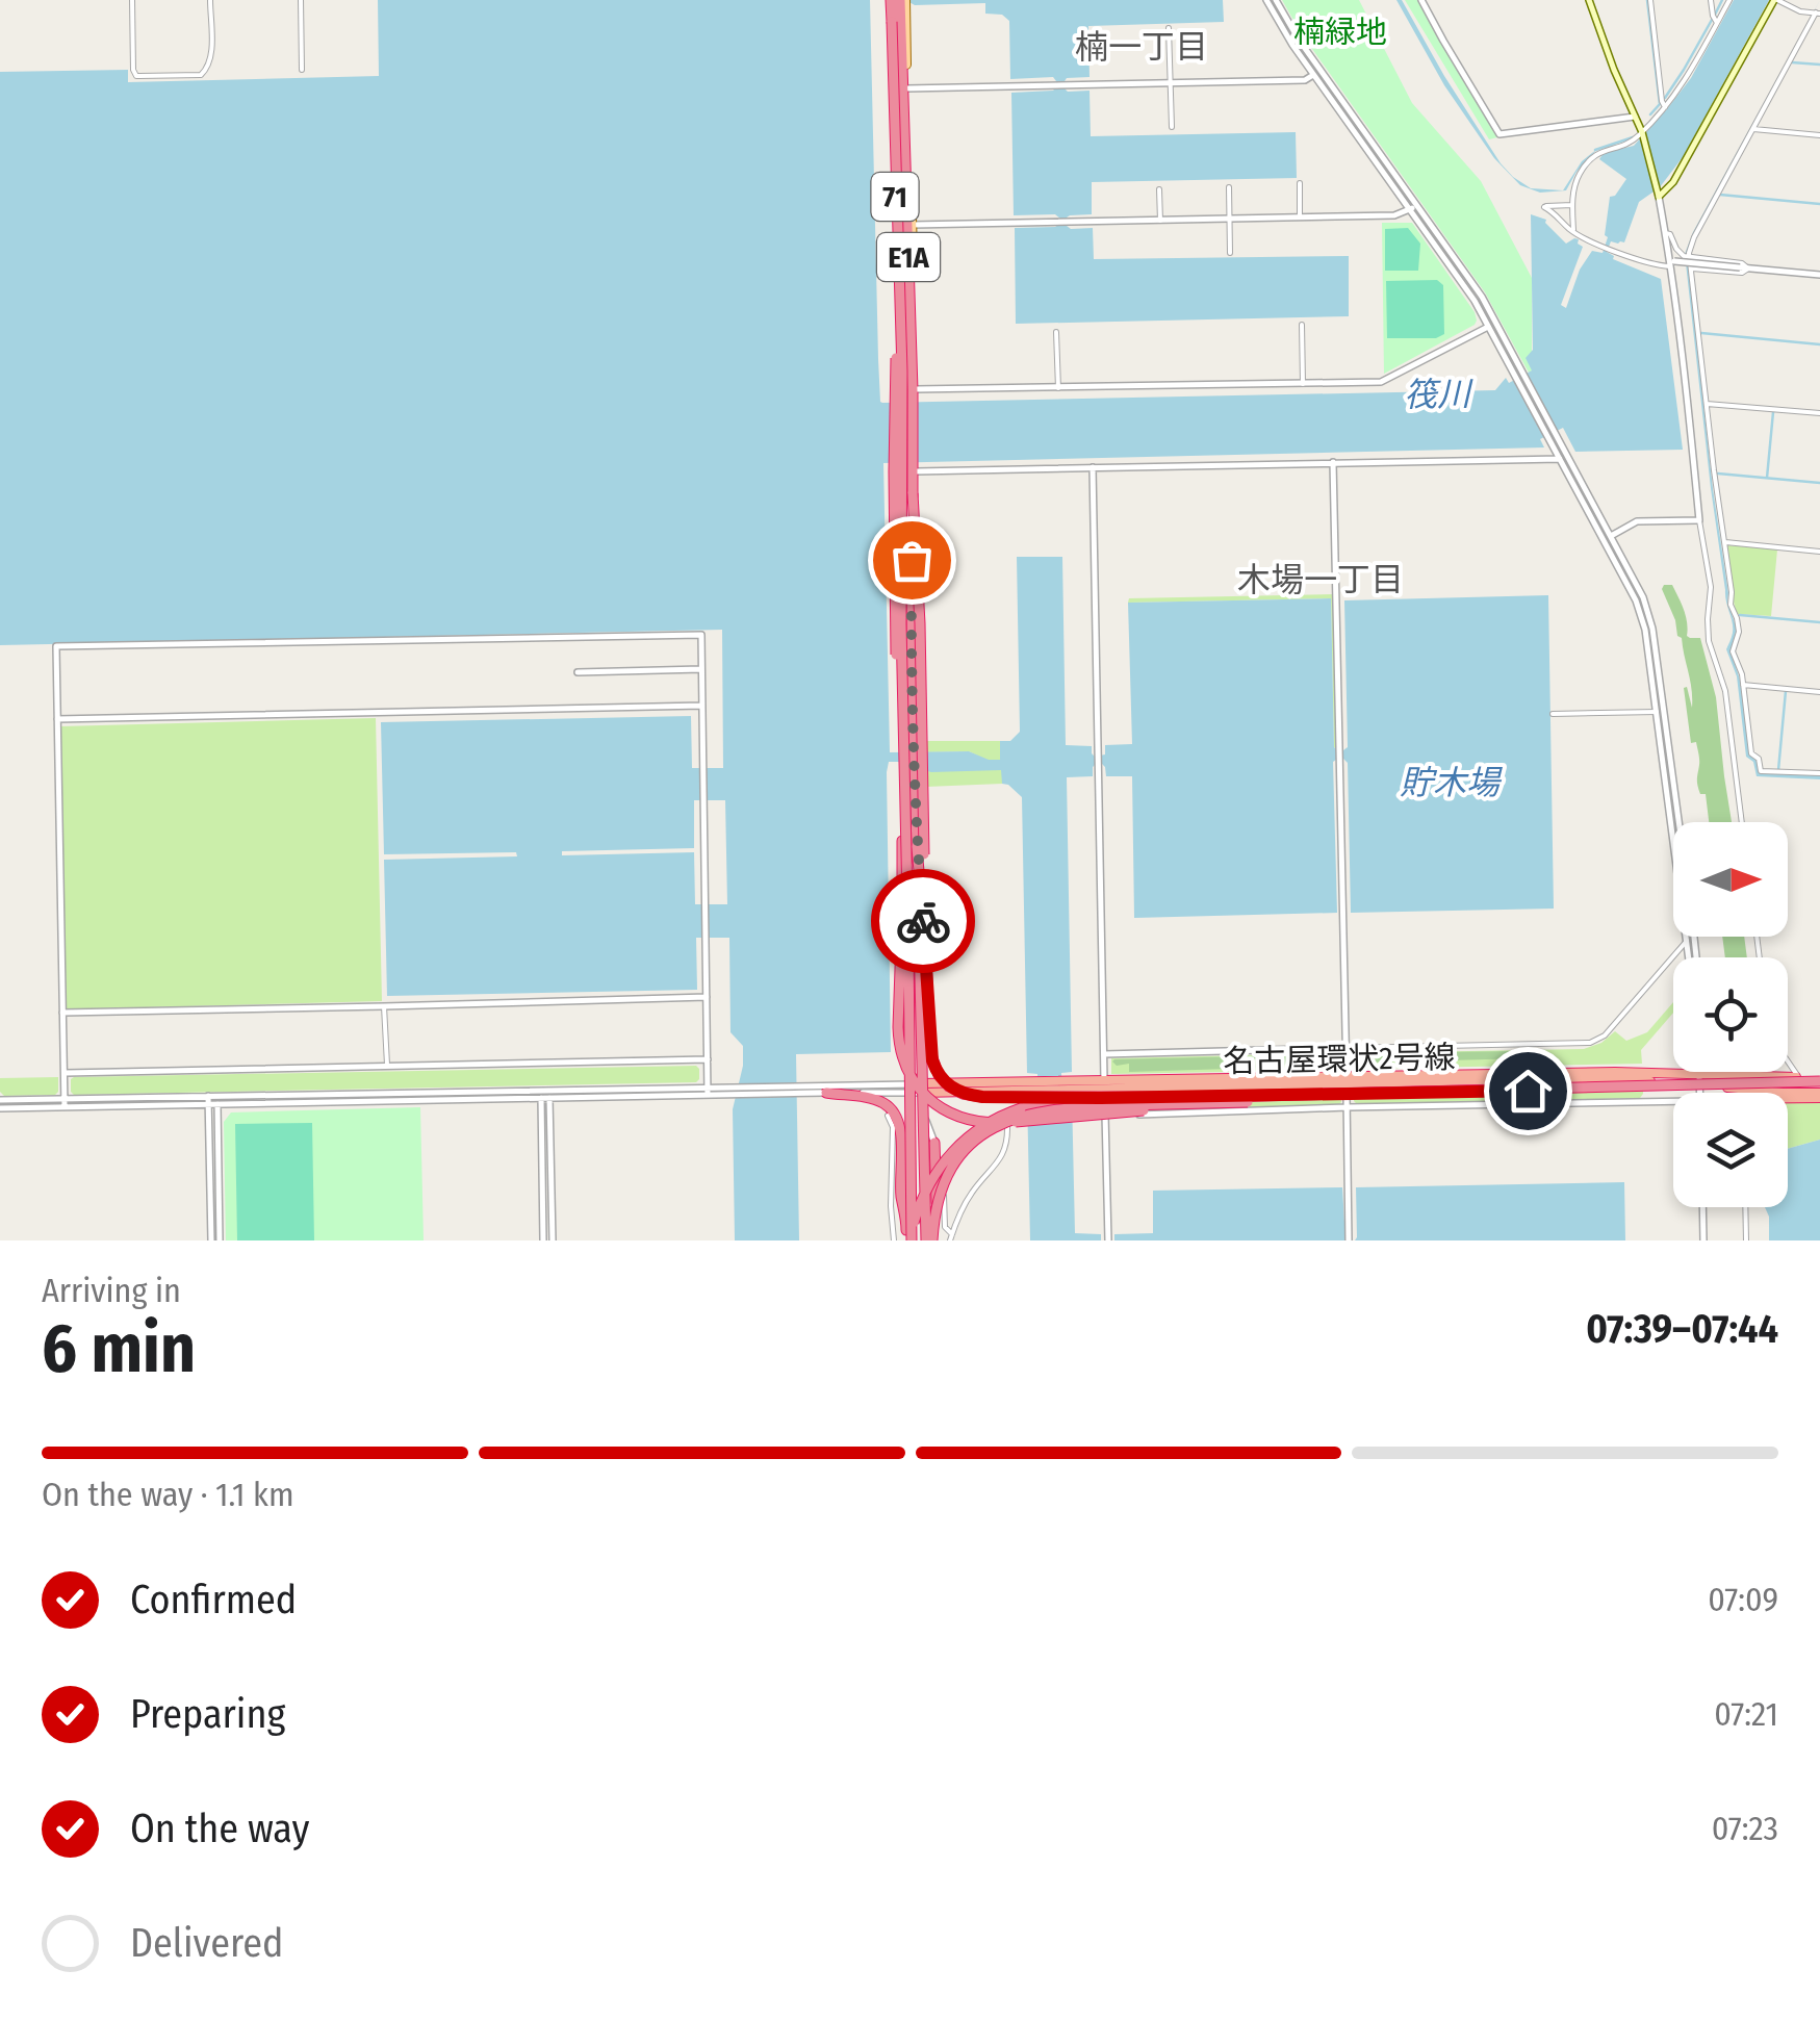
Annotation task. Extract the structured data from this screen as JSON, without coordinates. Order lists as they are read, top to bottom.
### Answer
{
  "streets": {
    "highway": ["E1A", "名古屋環状2号線"],
    "main road": ["71"]
  },
  "crossings": [
    ["71", "E1A"],
    ["71", "名古屋環状2号線"]
  ],
  "districts": ["楠一丁目", "木場一丁目"],
  "water": ["筏川", "貯木場"],
  "parks": ["楠緑地"],
  "north": "right",
  "page": {
    "heading": ["6 min", "Arriving in", "07:39–07:44"],
    "bar": "On the way · 1.1 km",
    "list": [
      ["Confirmed", "07:09"],
      ["Preparing", "07:21"],
      ["On the way", "07:23"],
      "Delivered"
    ]
  }
}
